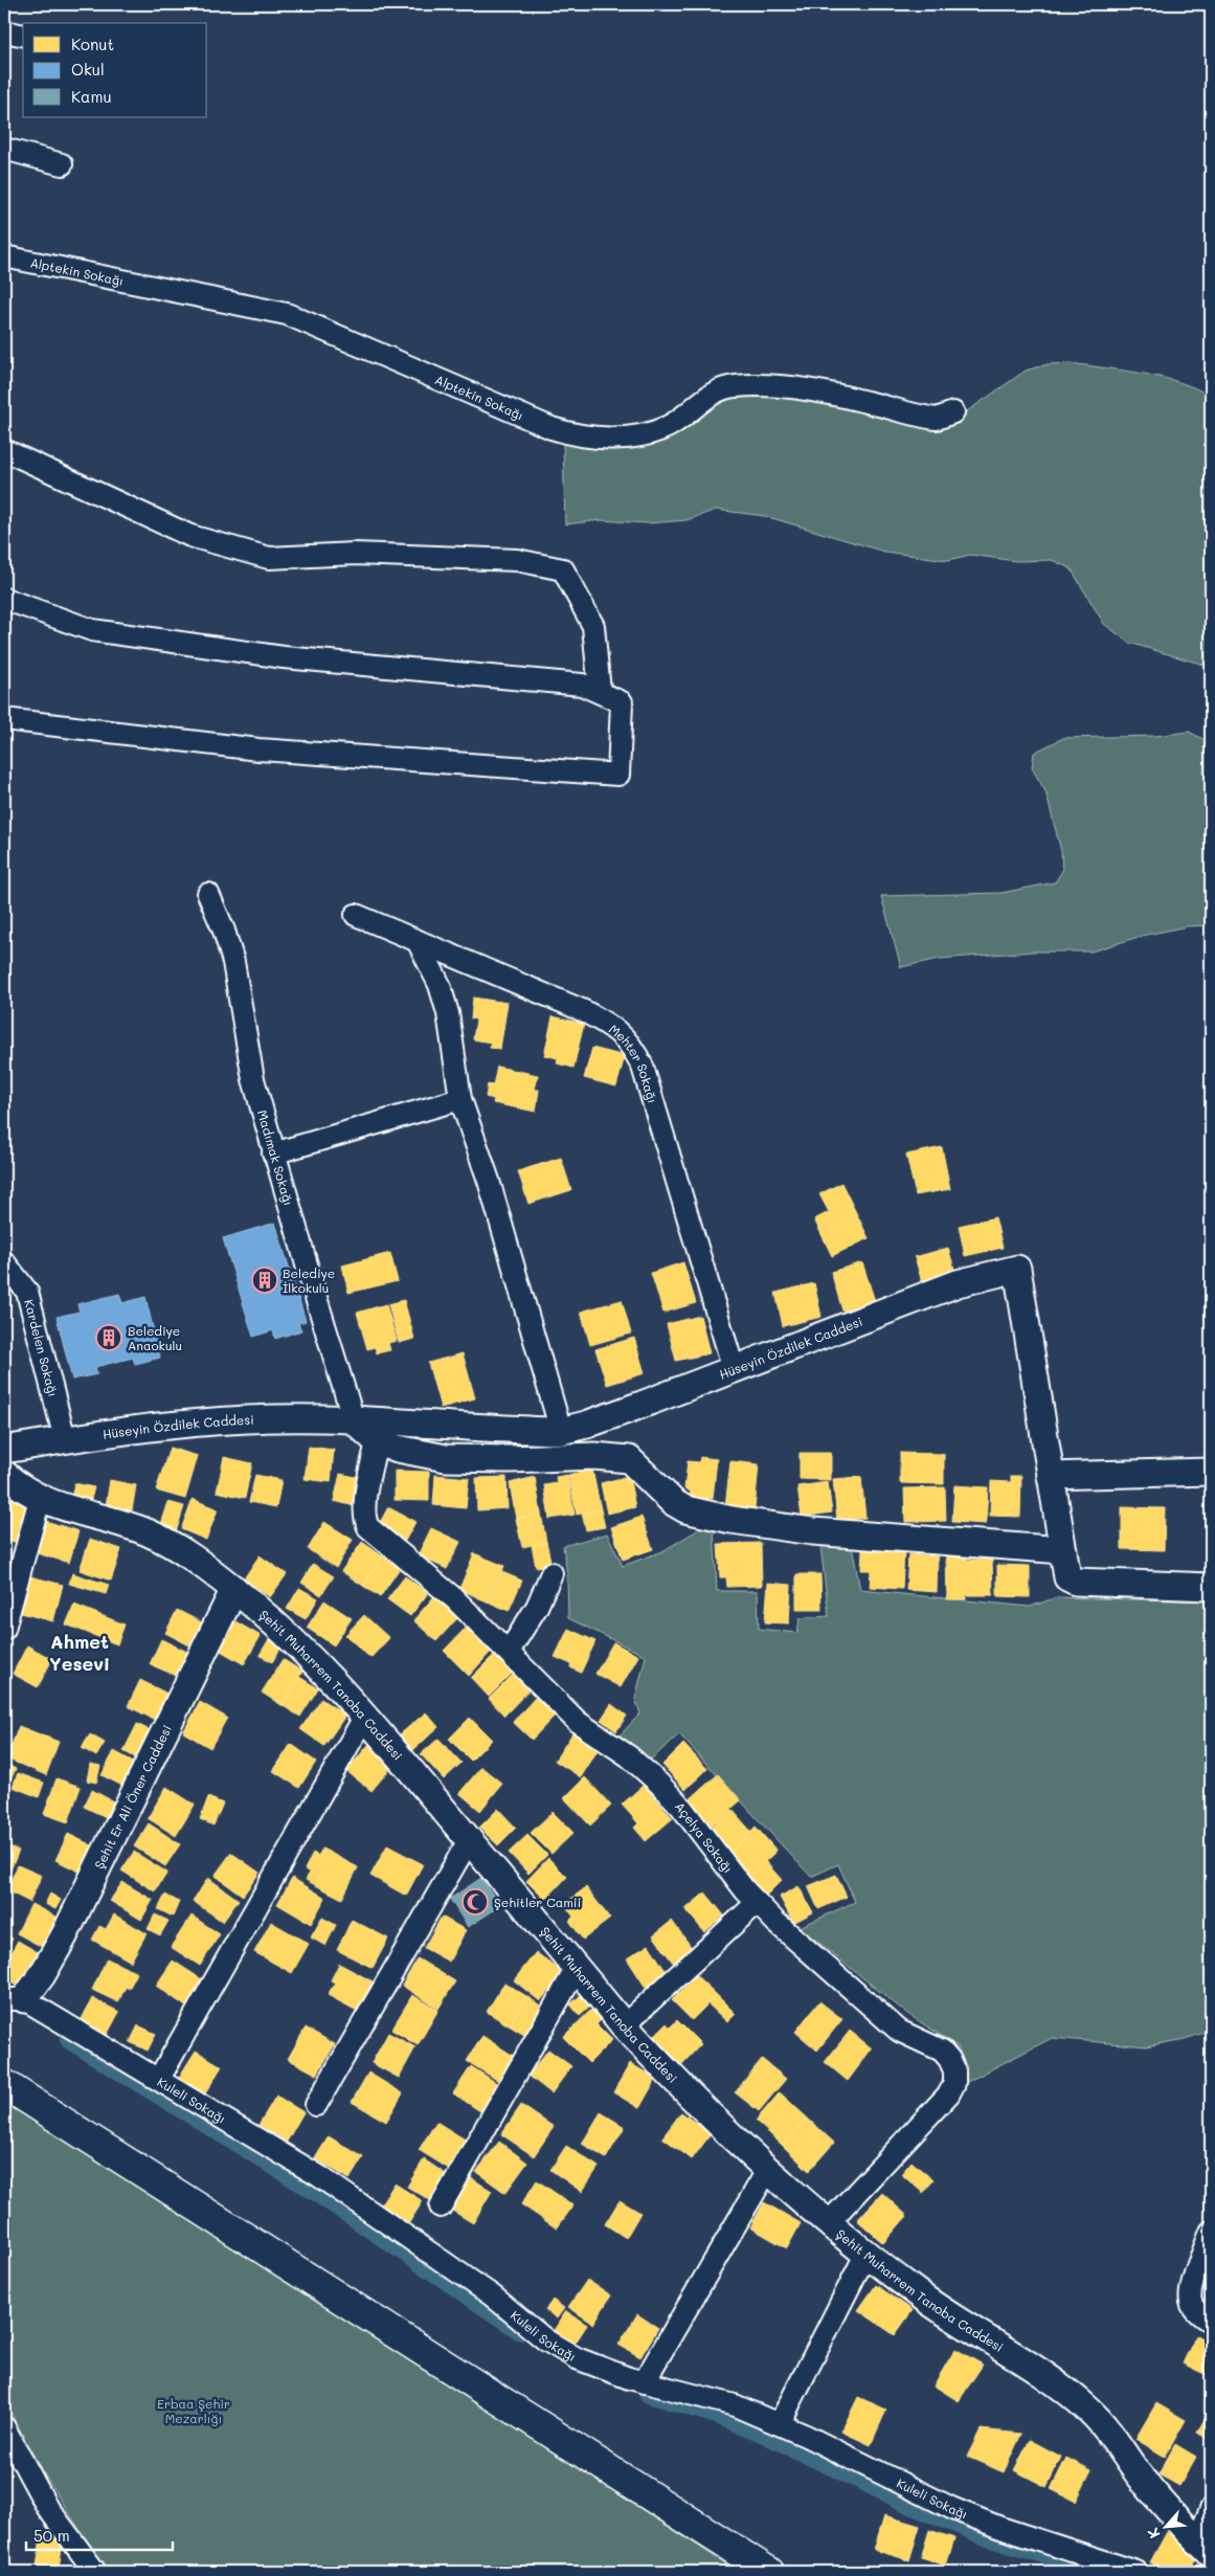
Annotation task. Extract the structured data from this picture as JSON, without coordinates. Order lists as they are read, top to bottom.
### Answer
{
  "streets": {
    "street": [
      "Alptekin Sokağı",
      "Mehter Sokağı",
      "Madımak Sokağı",
      "Kardelen Sokağı",
      "Hüseyin Özdilek Caddesi",
      "Şehit Muharrem Tanoba Caddesi",
      "Şehit Er Ali Öner Caddesi",
      "Açelya Sokağı",
      "Kuleli Sokağı"
    ]
  },
  "crossings": [
    ["Mehter Sokağı", "Hüseyin Özdilek Caddesi"],
    ["Madımak Sokağı", "Hüseyin Özdilek Caddesi"],
    ["Kardelen Sokağı", "Hüseyin Özdilek Caddesi"],
    ["Hüseyin Özdilek Caddesi", "Şehit Muharrem Tanoba Caddesi"],
    ["Şehit Muharrem Tanoba Caddesi", "Şehit Er Ali Öner Caddesi"],
    ["Şehit Muharrem Tanoba Caddesi", "Açelya Sokağı"],
    ["Şehit Er Ali Öner Caddesi", "Kuleli Sokağı"]
  ],
  "districts": ["Ahmet Yesevi"],
  "parks": ["Erbaa Şehir Mezarlığı"],
  "places": {
    "building": ["Belediye İlkokulu", "Belediye Anaokulu"],
    "mosque": ["Şehitler Camii"]
  },
  "legend": ["Konut", "Okul", "Kamu"],
  "scale_bar": "50 m",
  "north": "bottom left"
}
